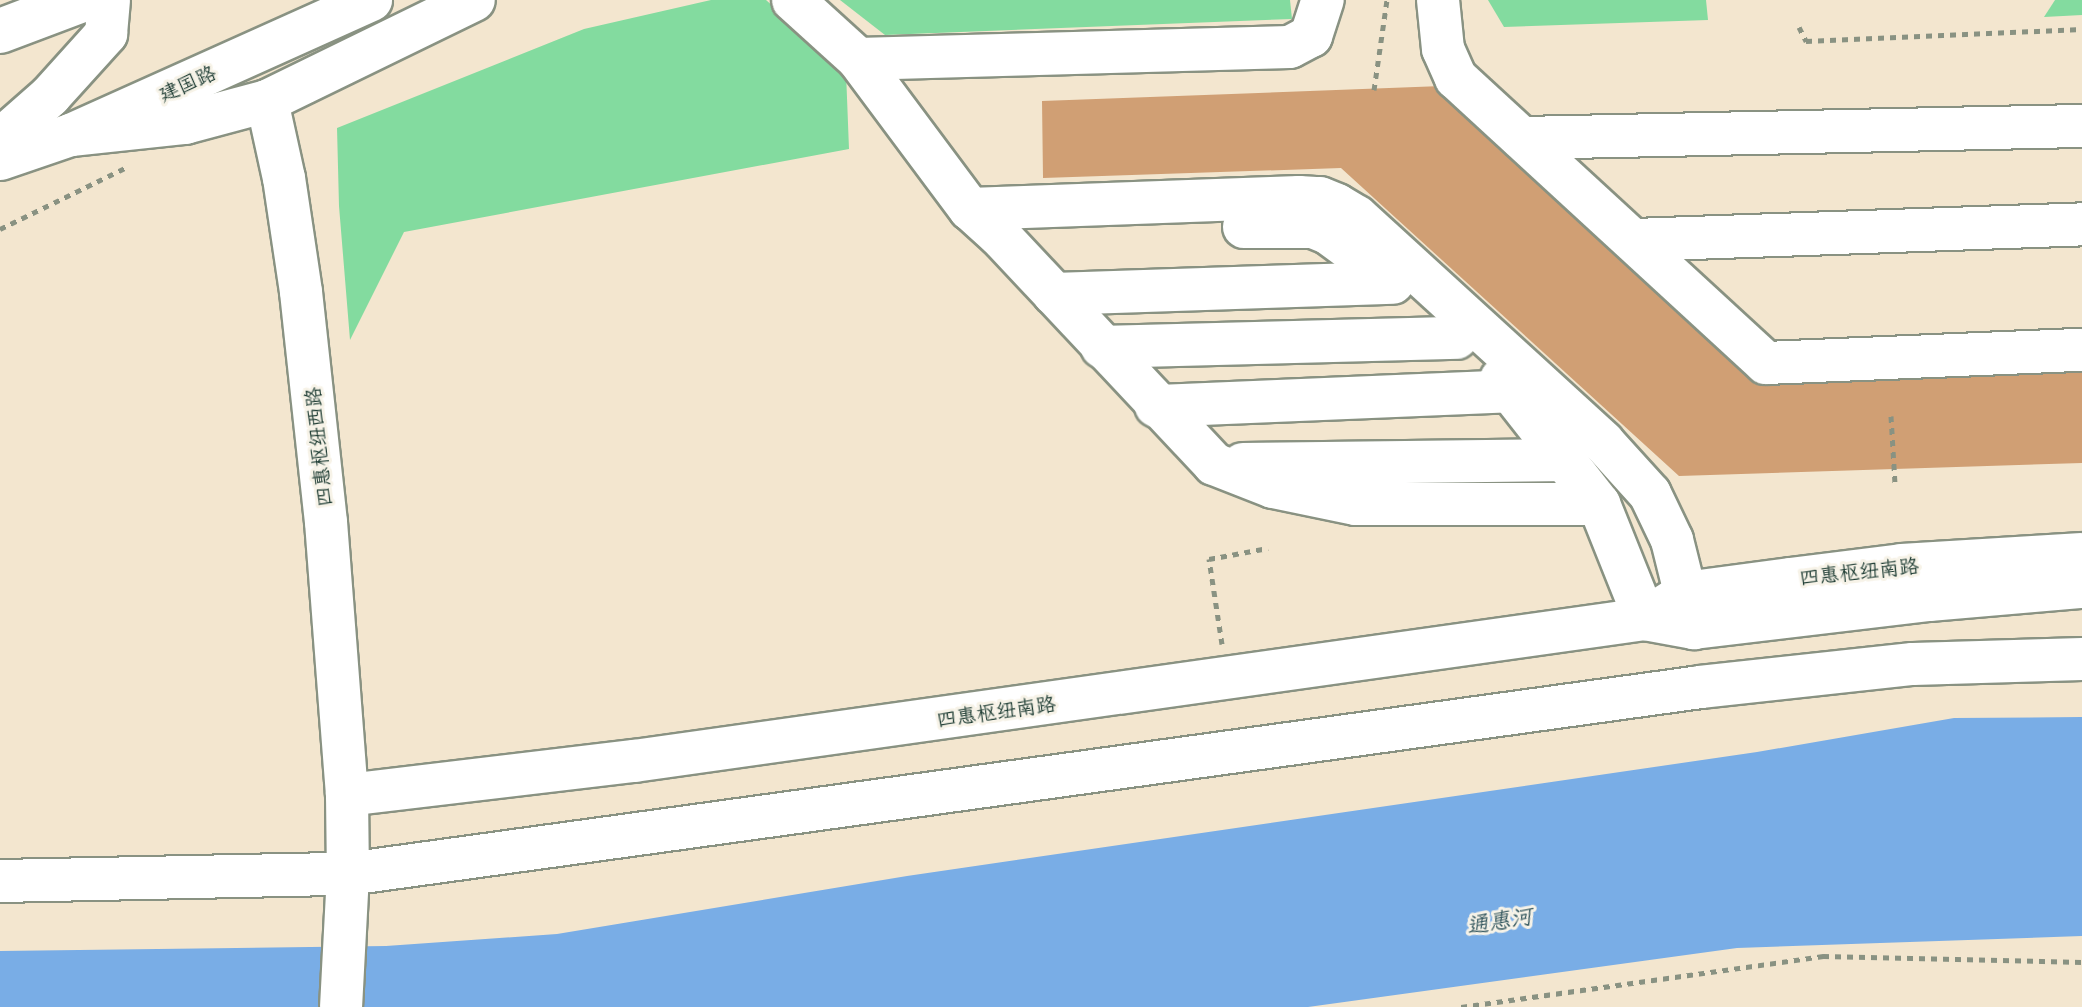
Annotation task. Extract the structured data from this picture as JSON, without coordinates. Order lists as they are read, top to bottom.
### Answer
{
  "streets": {
    "street": ["建国路", "四惠枢纽西路", "四惠枢纽南路"]
  },
  "crossings": [
    ["四惠枢纽西路", "四惠枢纽南路"]
  ],
  "water": ["通惠河"]
}
